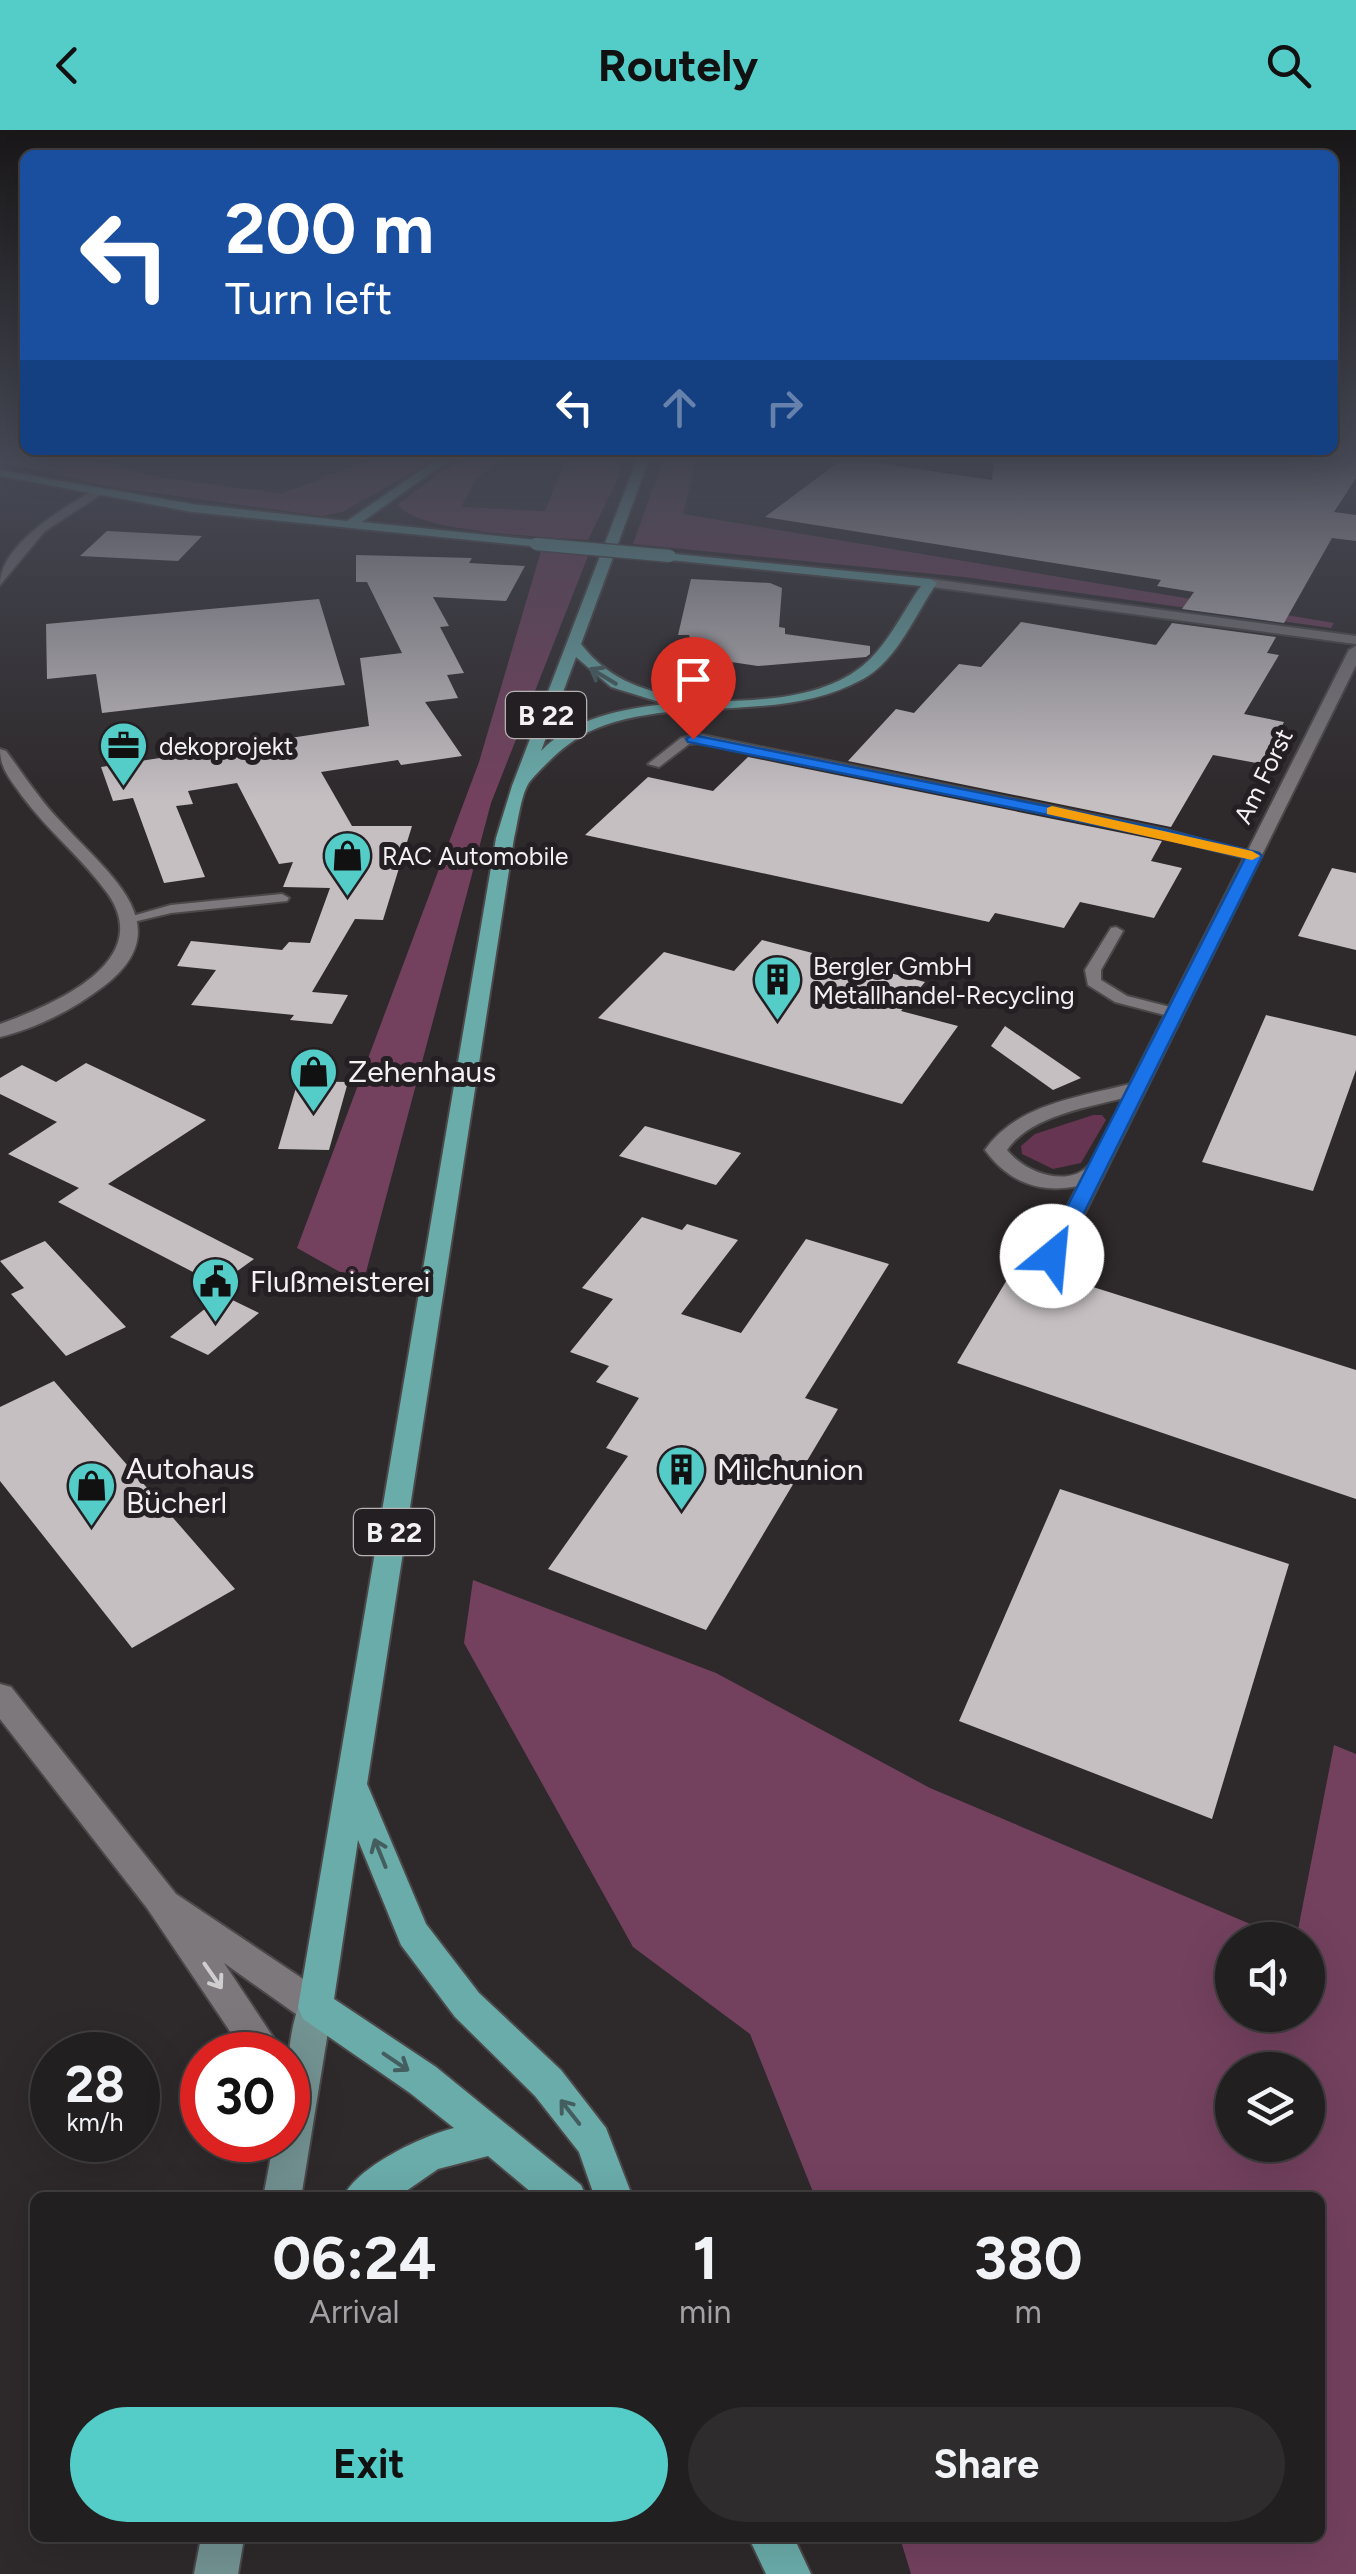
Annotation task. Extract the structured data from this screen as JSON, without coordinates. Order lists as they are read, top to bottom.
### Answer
{
  "streets": {
    "main road": ["B 22"],
    "street": ["Am Forst"]
  },
  "places": {
    "office": ["dekoprojekt"],
    "shop": ["RAC Automobile", "Zehenhaus", "Autohaus Bücherl"],
    "building": ["Bergler GmbH Metallhandel-Recycling", "Milchunion"],
    "public building": ["Flußmeisterei"]
  },
  "page": {
    "header": "Routely",
    "turn": ["200 m", "Turn left"],
    "speed": "28 km/h",
    "limit": "30",
    "eta": [
      "06:24",
      "Arrival",
      "1",
      "min",
      "380",
      "m"
    ],
    "buttons": ["Exit", "Share"]
  }
}
